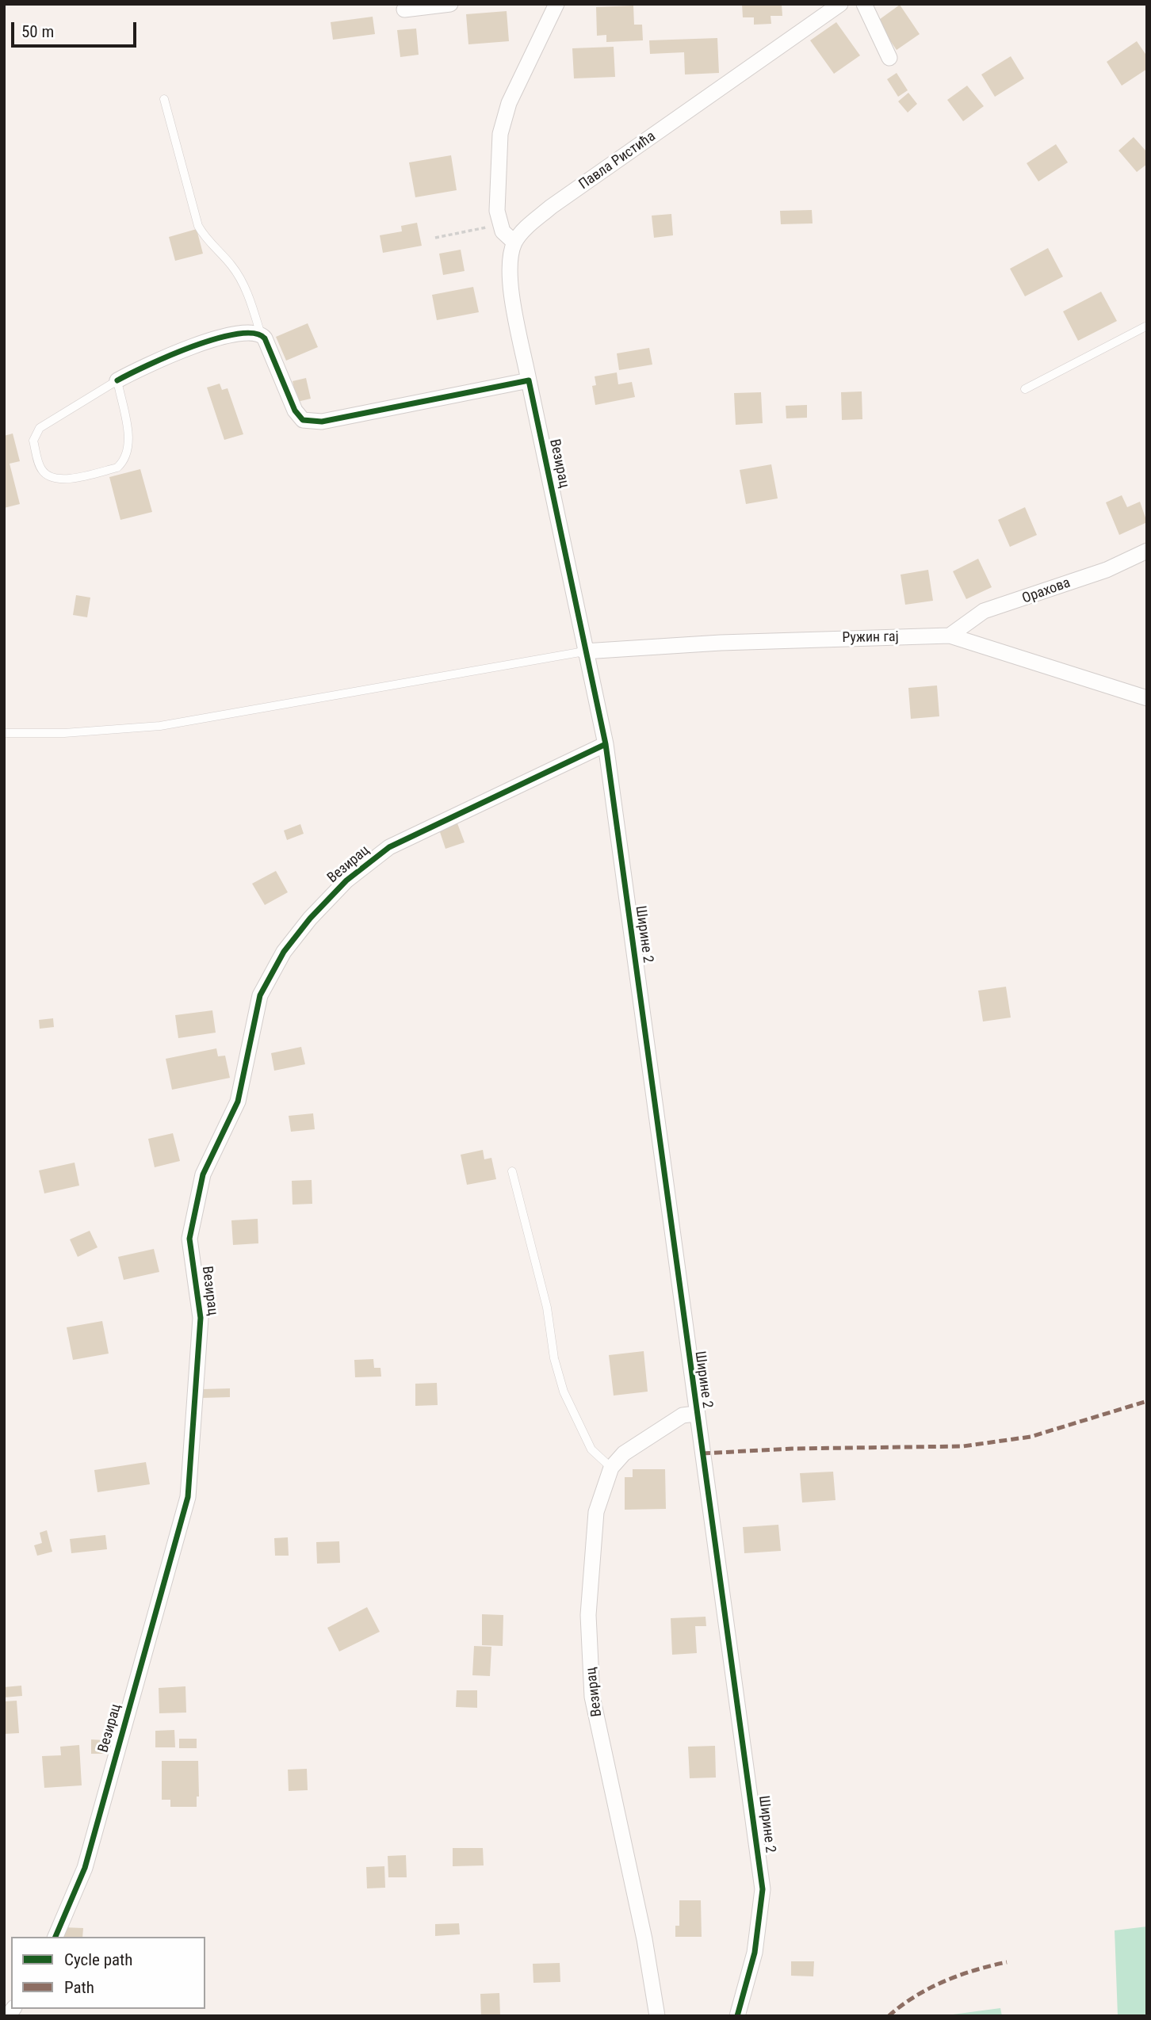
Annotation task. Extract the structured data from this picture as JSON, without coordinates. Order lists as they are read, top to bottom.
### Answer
{
  "streets": {
    "street": [
      "Павла Ристића",
      "Везирац",
      "Орахова",
      "Ружин гај",
      "Ширине 2"
    ]
  },
  "crossings": [
    ["Везирац", "Ружин гај"],
    ["Везирац", "Ширине 2"],
    ["Орахова", "Ружин гај"]
  ],
  "legend": ["Cycle path", "Path"],
  "scale_bar": "50 m"
}
